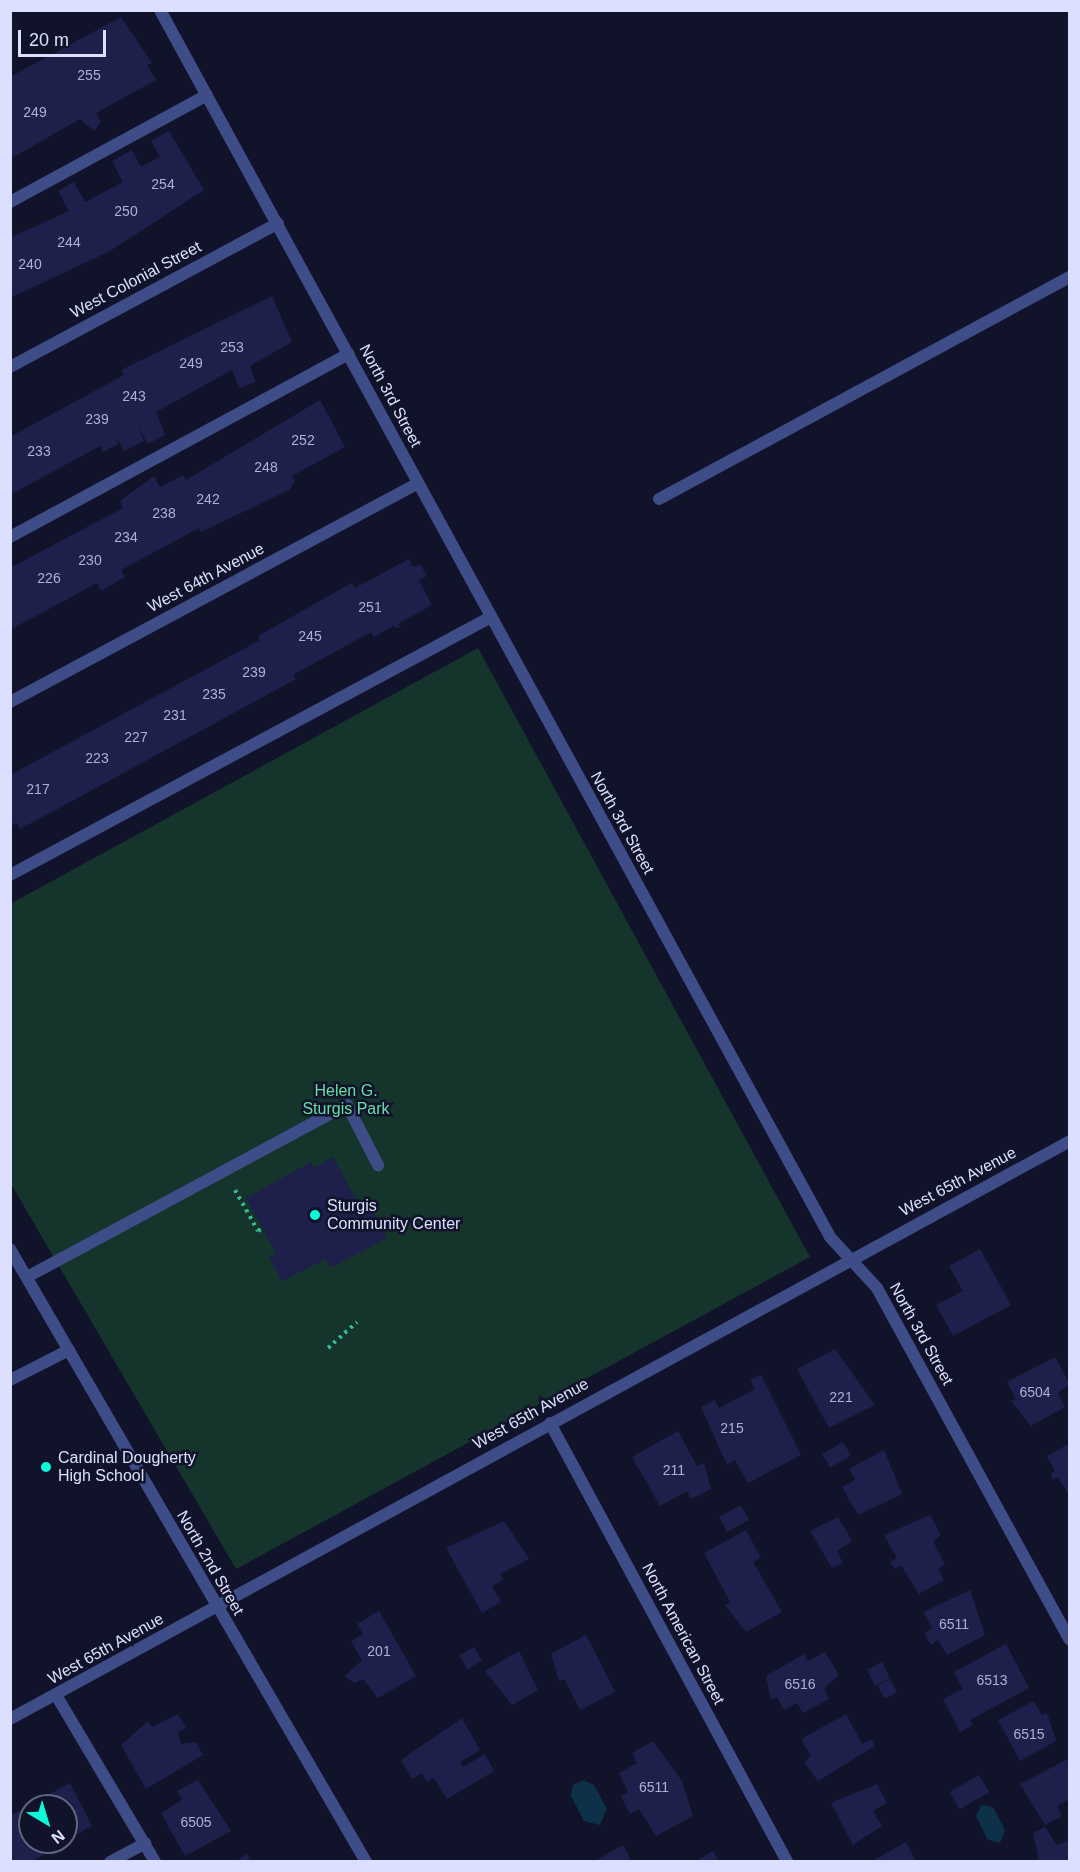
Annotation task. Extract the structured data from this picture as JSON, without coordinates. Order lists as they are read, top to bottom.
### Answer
{
  "streets": {
    "street": [
      "West Colonial Street",
      "North 3rd Street",
      "West 64th Avenue",
      "West 65th Avenue",
      "North 2nd Street",
      "North American Street"
    ]
  },
  "crossings": [
    ["West Colonial Street", "North 3rd Street"],
    ["North 3rd Street", "West 64th Avenue"],
    ["North 3rd Street", "West 65th Avenue"],
    ["West 65th Avenue", "North 2nd Street"],
    ["West 65th Avenue", "North American Street"]
  ],
  "parks": ["Helen G. Sturgis Park"],
  "places": ["Sturgis Community Center", "Cardinal Dougherty High School"],
  "house_numbers": [
    "255",
    "249",
    "254",
    "250",
    "244",
    "240",
    "253",
    "249",
    "243",
    "239",
    "252",
    "233",
    "248",
    "242",
    "238",
    "234",
    "230",
    "226",
    "251",
    "245",
    "239",
    "235",
    "231",
    "227",
    "223",
    "217",
    "6504",
    "221",
    "215",
    "211",
    "6511",
    "201",
    "6513",
    "6516",
    "6515",
    "6511",
    "6505"
  ],
  "scale_bar": "20 m",
  "north": "bottom right"
}
